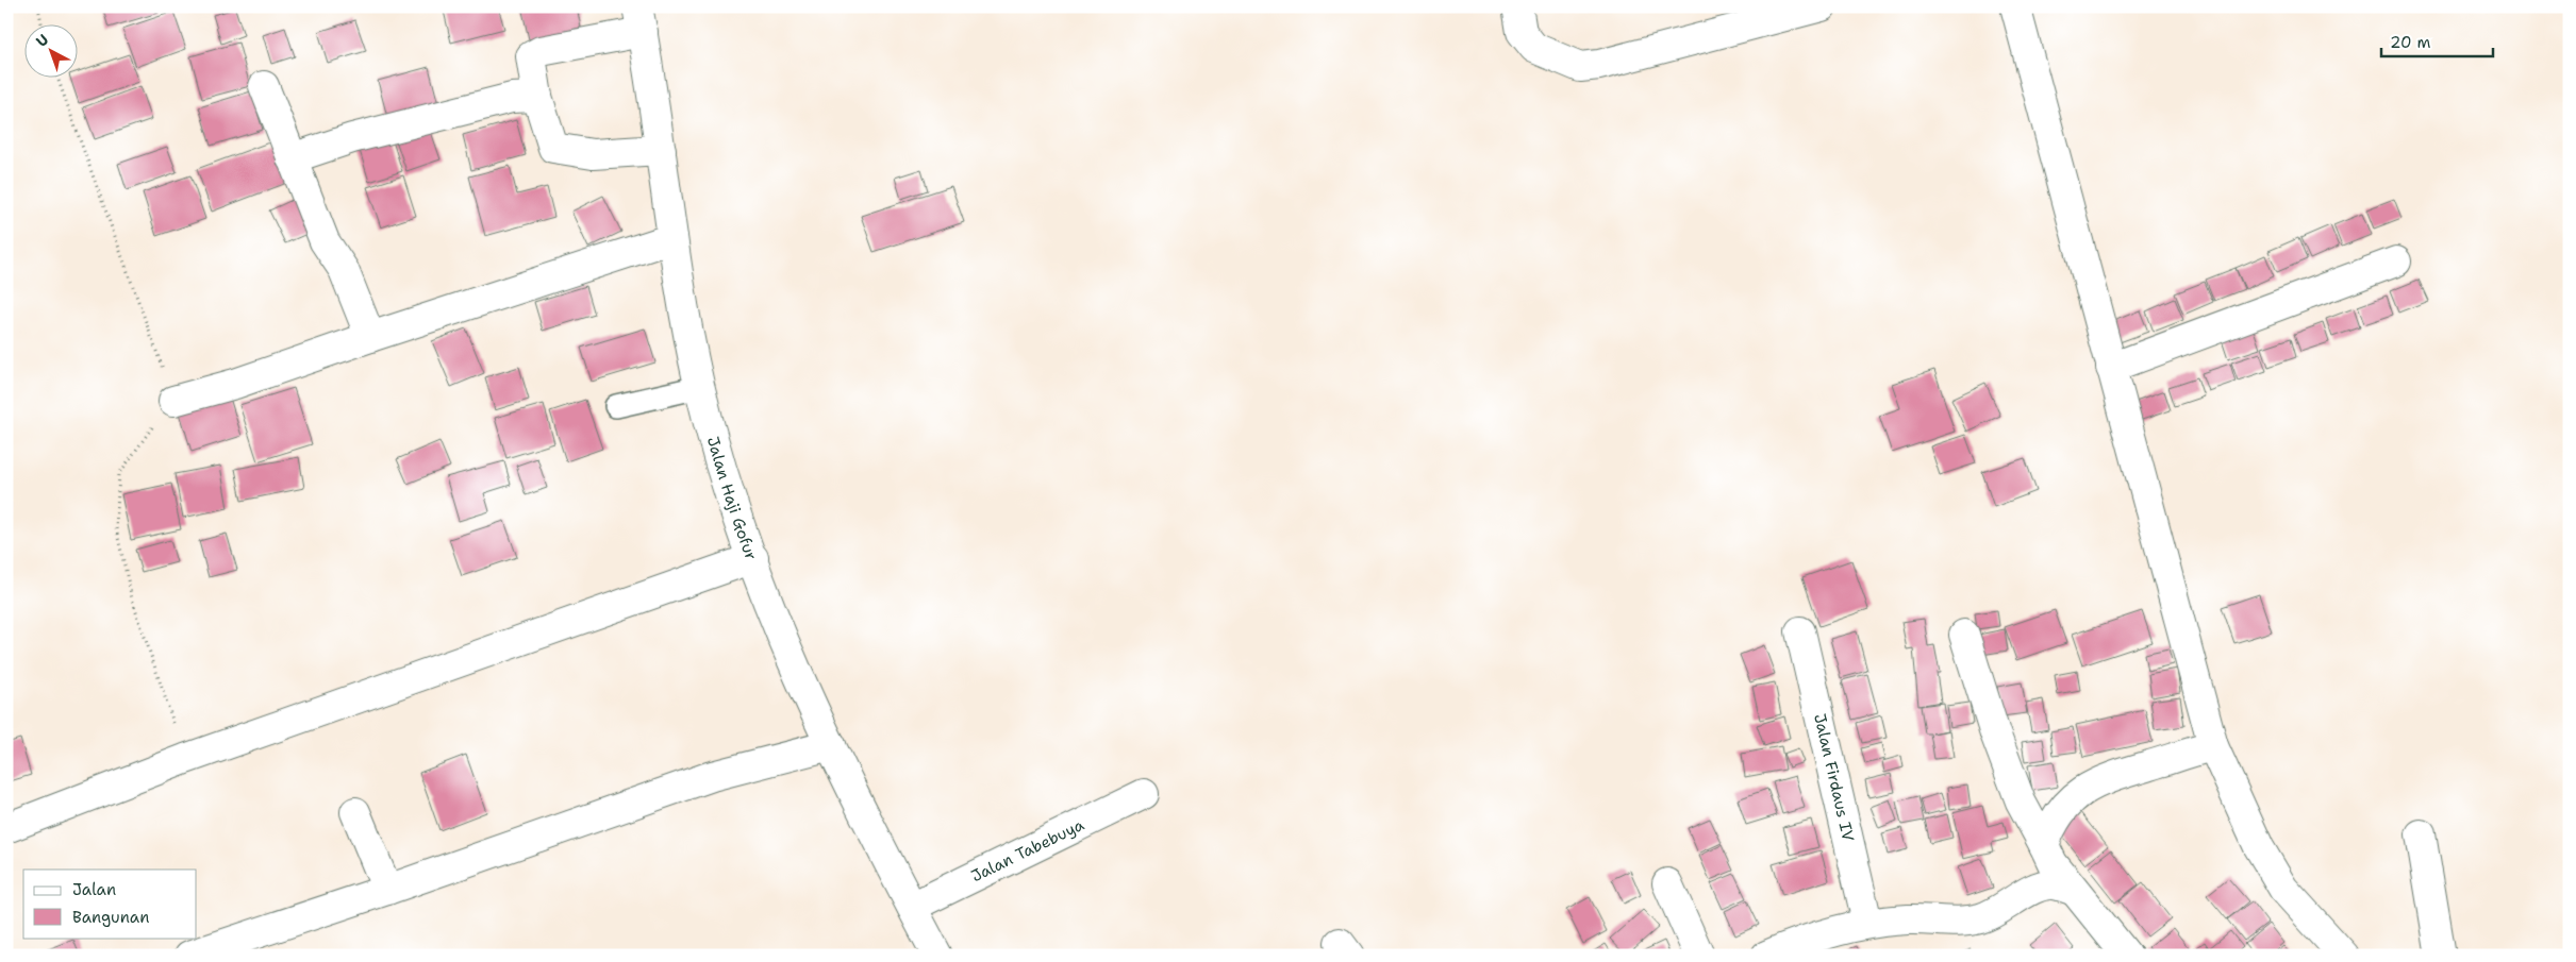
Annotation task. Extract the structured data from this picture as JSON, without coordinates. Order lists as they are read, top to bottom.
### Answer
{
  "streets": {
    "street": ["Jalan Haji Gofur", "Jalan Firdaus IV", "Jalan Tabebuya"]
  },
  "crossings": [
    ["Jalan Haji Gofur", "Jalan Tabebuya"]
  ],
  "legend": ["Jalan", "Bangunan"],
  "scale_bar": "20 m",
  "north": "top left"
}
